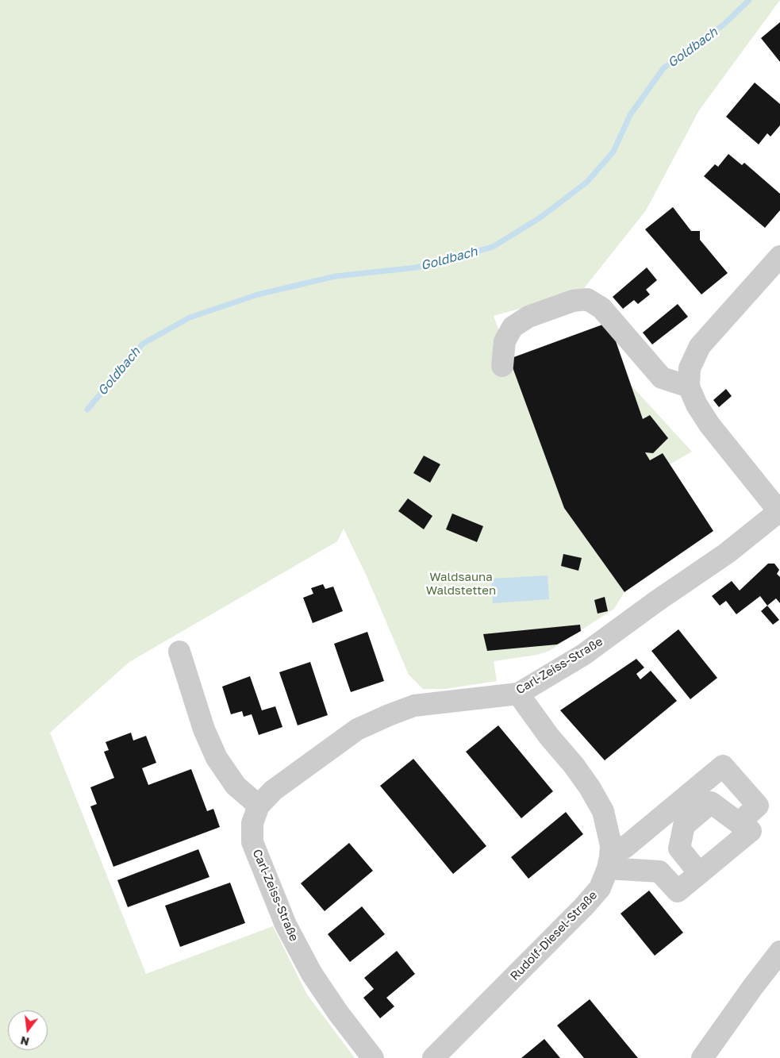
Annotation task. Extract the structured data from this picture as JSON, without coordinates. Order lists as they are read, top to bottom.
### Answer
{
  "streets": {
    "street": ["Carl-Zeiss-Straße", "Rudolf-Diesel-Straße"]
  },
  "crossings": [
    ["Carl-Zeiss-Straße", "Rudolf-Diesel-Straße"]
  ],
  "water": ["Goldbach"],
  "parks": ["Waldsauna Waldstetten"],
  "north": "bottom"
}
